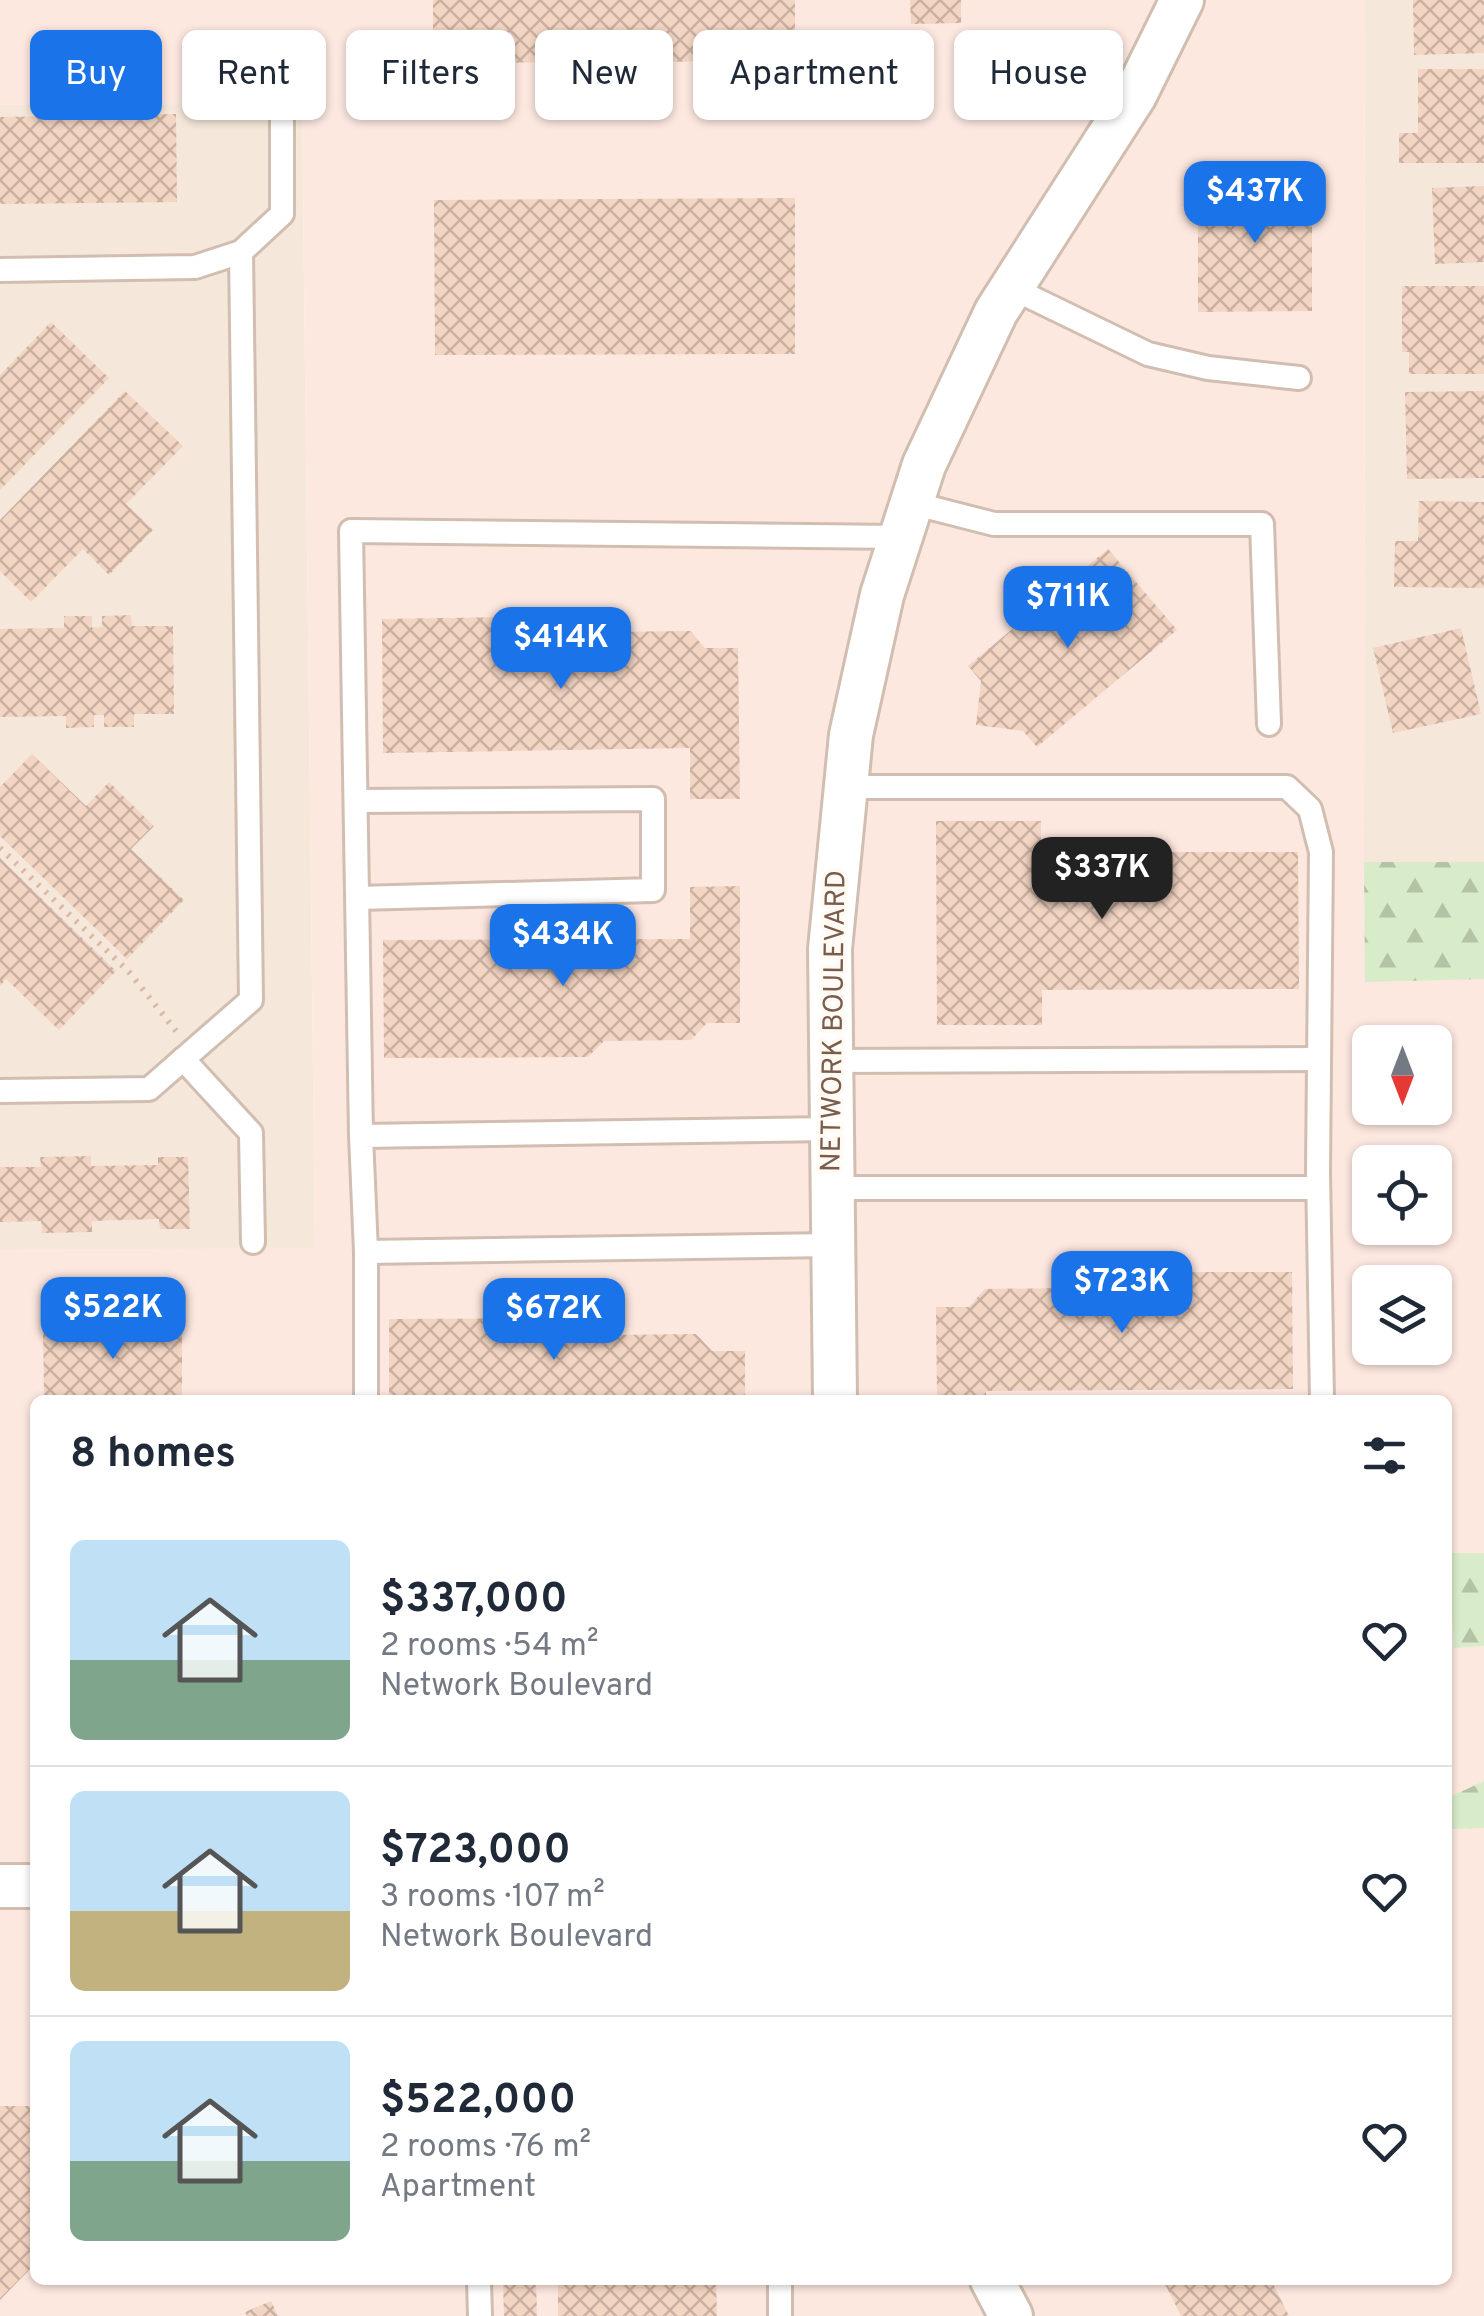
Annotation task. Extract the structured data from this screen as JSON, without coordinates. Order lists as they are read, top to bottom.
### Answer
{
  "streets": {
    "street": ["NETWORK BOULEVARD"]
  },
  "north": "bottom",
  "page": {
    "chip": [
      "Buy",
      "Rent",
      "Filters",
      "New",
      "Apartment",
      "House"
    ],
    "price": [
      "$437K",
      "$711K",
      "$414K",
      "$337K",
      "$434K",
      "$723K",
      "$522K",
      "$672K"
    ],
    "heading": "8 homes",
    "list": [
      {
        "name": "$337,000",
        "note": "2 rooms · 54 m² · Network Boulevard"
      },
      {
        "name": "$723,000",
        "note": "3 rooms · 107 m² · Network Boulevard"
      },
      {
        "name": "$522,000",
        "note": "2 rooms · 76 m² · Apartment"
      }
    ]
  }
}
